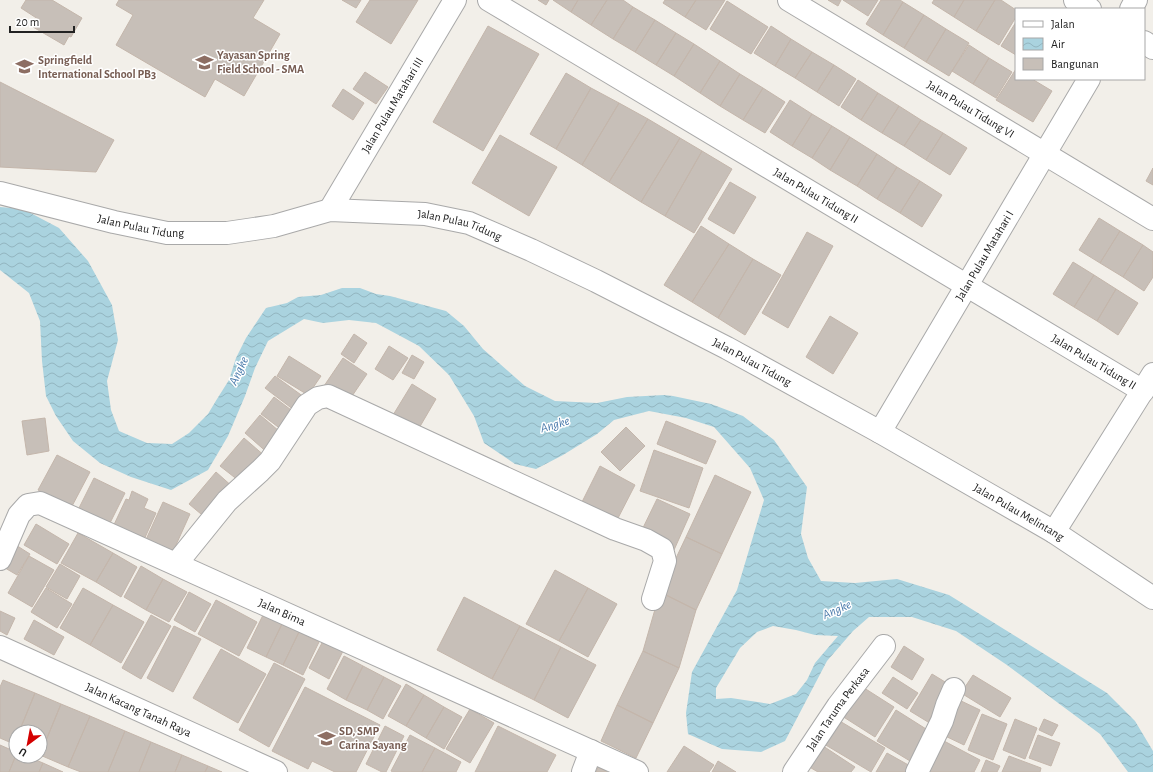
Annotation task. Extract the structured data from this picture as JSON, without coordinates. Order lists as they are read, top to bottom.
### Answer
{
  "streets": {
    "street": [
      "Jalan Pulau Matahari III",
      "Jalan Pulau Tidung VI",
      "Jalan Pulau Tidung II",
      "Jalan Pulau Tidung",
      "Jalan Pulau Matahari I",
      "Jalan Pulau Melintang",
      "Jalan Bima",
      "Jalan Taruma Perkasa",
      "Jalan Kacang Tanah Raya"
    ]
  },
  "crossings": [
    ["Jalan Pulau Matahari III", "Jalan Pulau Tidung"],
    ["Jalan Pulau Tidung VI", "Jalan Pulau Matahari I"],
    ["Jalan Pulau Tidung II", "Jalan Pulau Matahari I"],
    ["Jalan Pulau Tidung", "Jalan Pulau Matahari I"],
    ["Jalan Pulau Tidung", "Jalan Pulau Melintang"],
    ["Jalan Pulau Matahari I", "Jalan Pulau Melintang"]
  ],
  "water": ["Angke"],
  "places": {
    "school or university": ["Yayasan Spring Field School - SMA", "Springfield International School PB3", "SD, SMP Carina Sayang"]
  },
  "legend": ["Jalan", "Air", "Bangunan"],
  "scale_bar": "20 m",
  "north": "bottom left"
}
